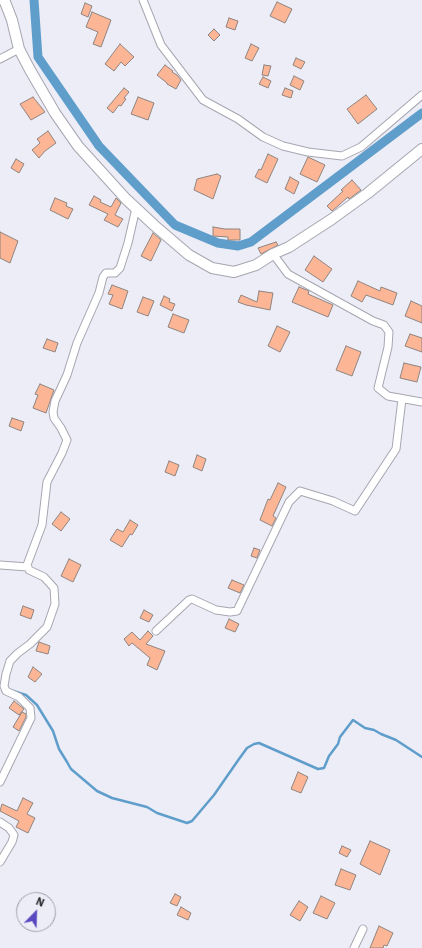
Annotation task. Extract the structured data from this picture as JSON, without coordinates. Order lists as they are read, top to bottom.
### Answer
{
  "north": "top right"
}
